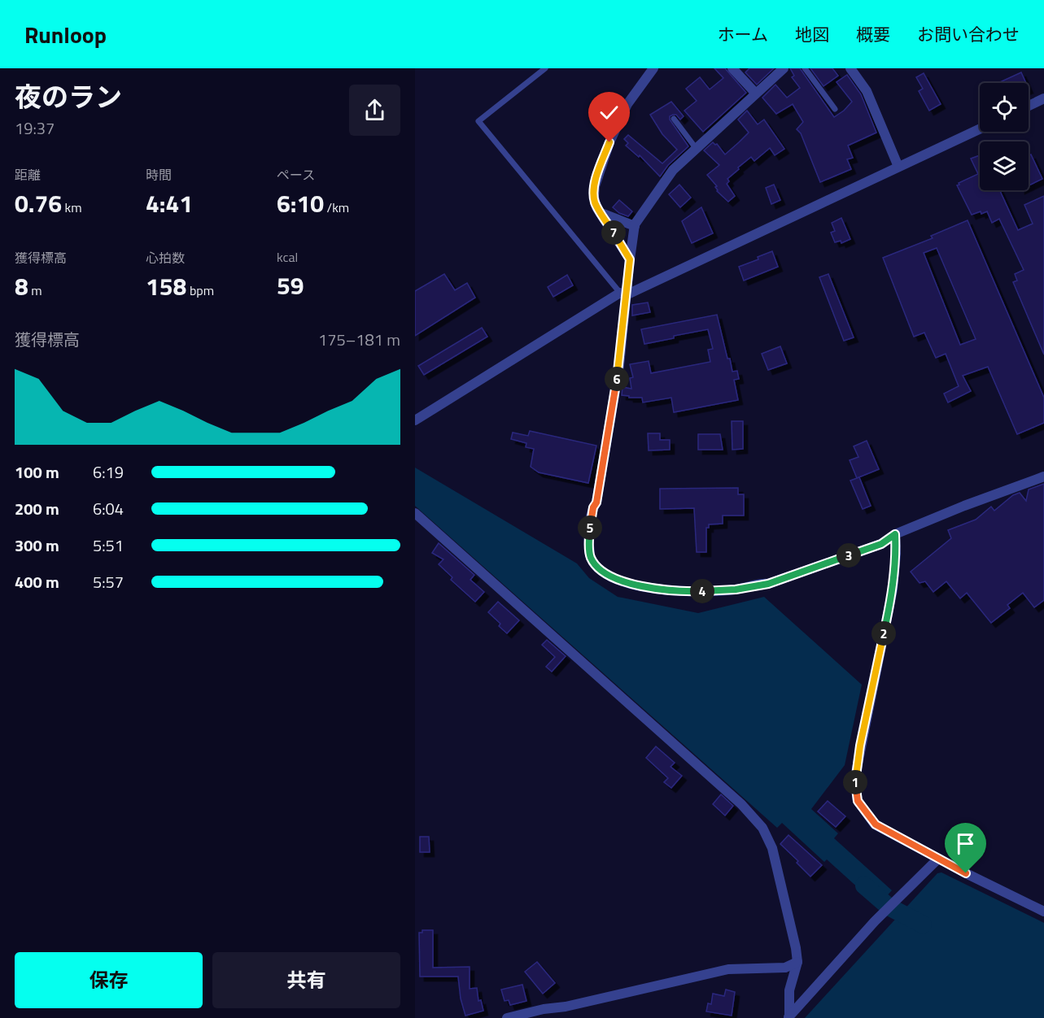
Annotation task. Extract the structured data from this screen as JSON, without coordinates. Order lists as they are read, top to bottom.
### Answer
{
  "page": {
    "header": "Runloop",
    "nav": [
      "ホーム",
      "地図",
      "概要",
      "お問い合わせ"
    ],
    "heading": ["夜のラン", "19:37"],
    "stats": [
      ["距離", "0.76 km"],
      ["時間", "4:41"],
      ["ペース", "6:10 /km"],
      ["獲得標高", "8 m"],
      ["心拍数", "158 bpm"],
      ["kcal", "59"]
    ],
    "pins": [
      "7",
      "6",
      "5",
      "3",
      "4",
      "2",
      "1"
    ],
    "chart": ["獲得標高", "175–181 m"],
    "list": [
      {
        "name": "100 m",
        "note": "6:19"
      },
      {
        "name": "200 m",
        "note": "6:04"
      },
      {
        "name": "300 m",
        "note": "5:51"
      },
      {
        "name": "400 m",
        "note": "5:57"
      }
    ],
    "buttons": ["保存", "共有"]
  }
}
